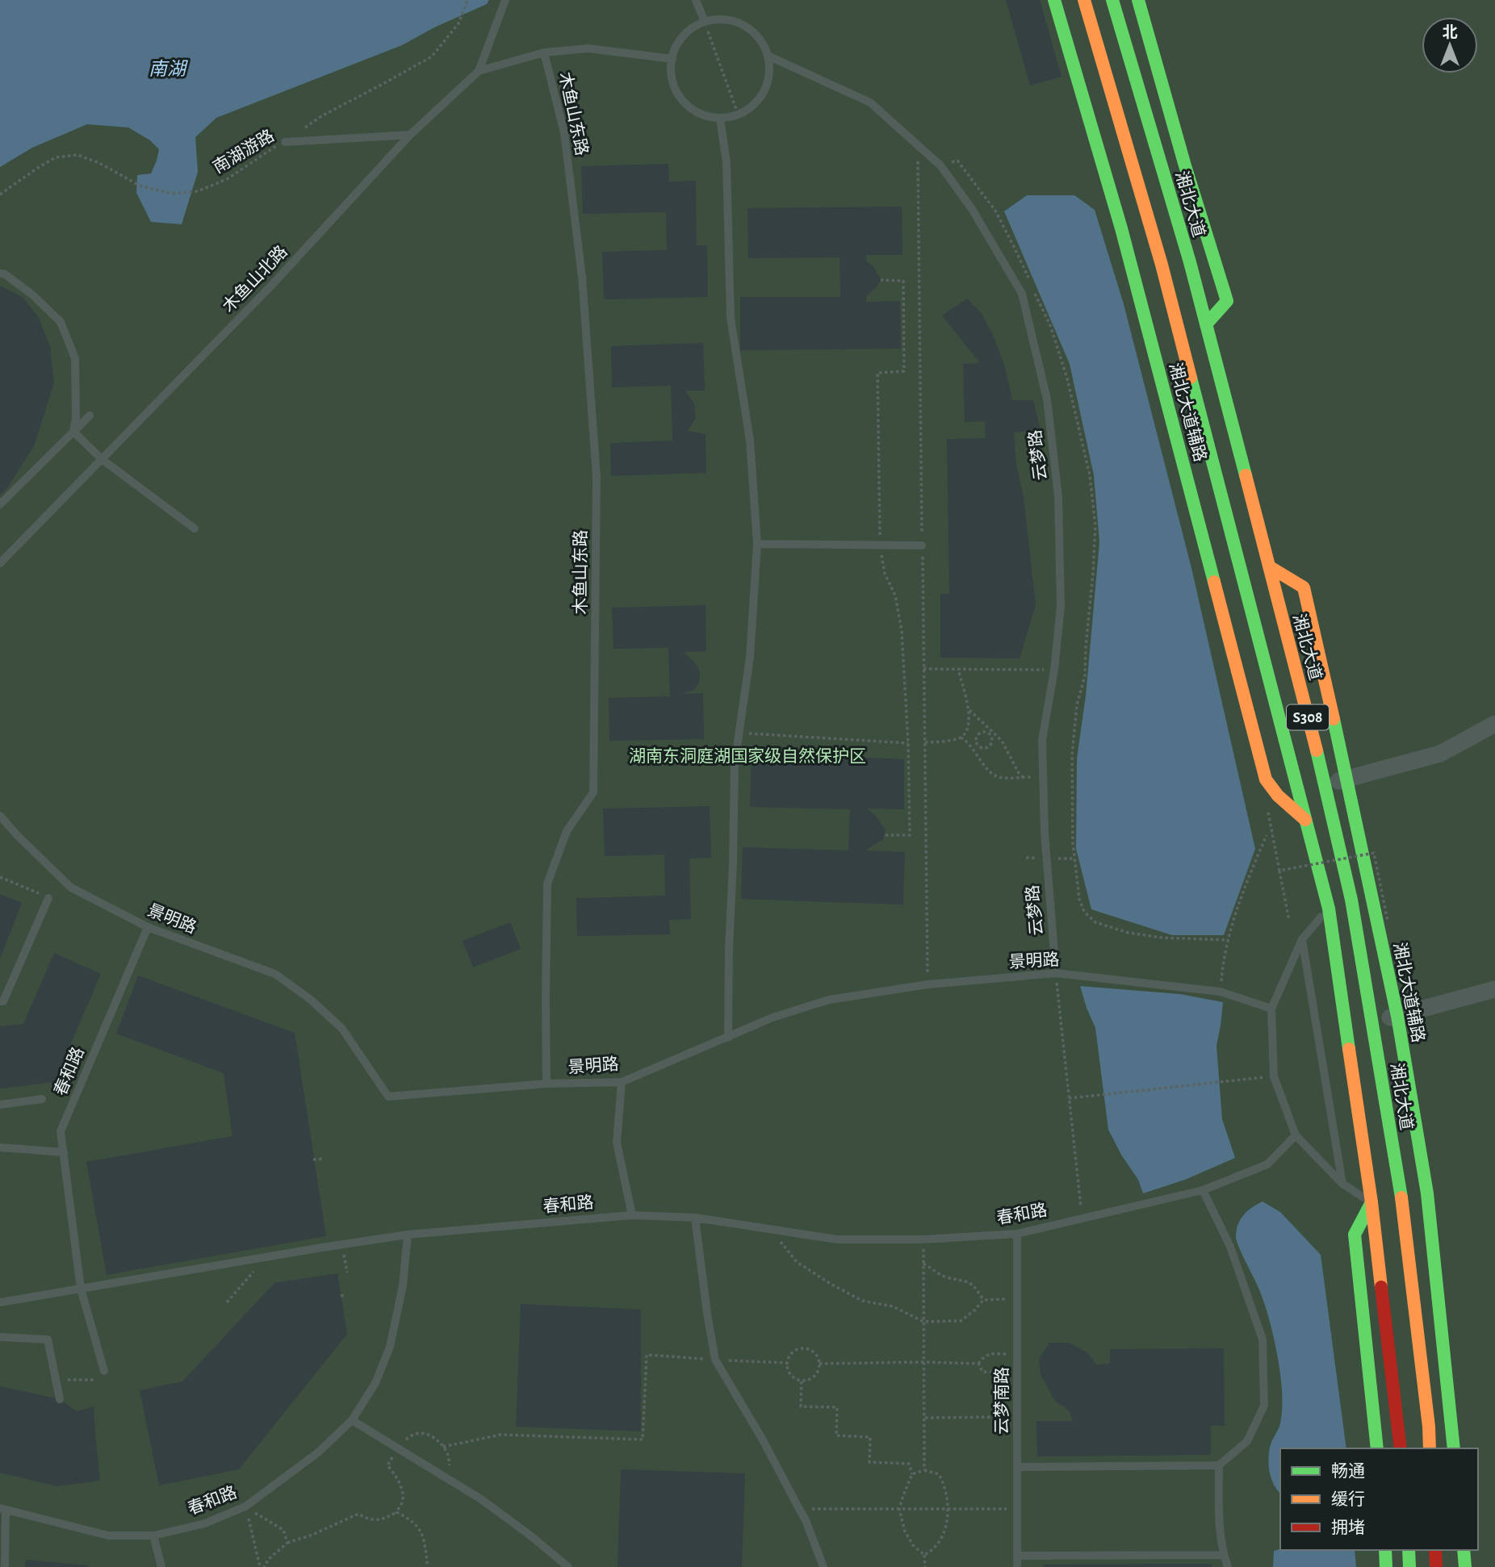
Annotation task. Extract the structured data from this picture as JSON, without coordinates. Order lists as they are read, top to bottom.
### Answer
{
  "streets": {
    "main road": ["湘北大道", "湘北大道辅路", "S308"],
    "lane": [
      "木鱼山东路",
      "木鱼山北路",
      "云梦路",
      "景明路",
      "春和路",
      "云梦南路"
    ],
    "path": ["南湖游路"]
  },
  "crossings": [
    ["木鱼山东路", "木鱼山北路"],
    ["木鱼山东路", "景明路"],
    ["湘北大道", "湘北大道辅路"],
    ["湘北大道辅路", "S308"],
    ["云梦路", "景明路"],
    ["景明路", "春和路"],
    ["春和路", "云梦南路"]
  ],
  "water": ["南湖"],
  "parks": ["湖南东洞庭湖国家级自然保护区"],
  "legend": ["畅通", "缓行", "拥堵"],
  "north": "top"
}
